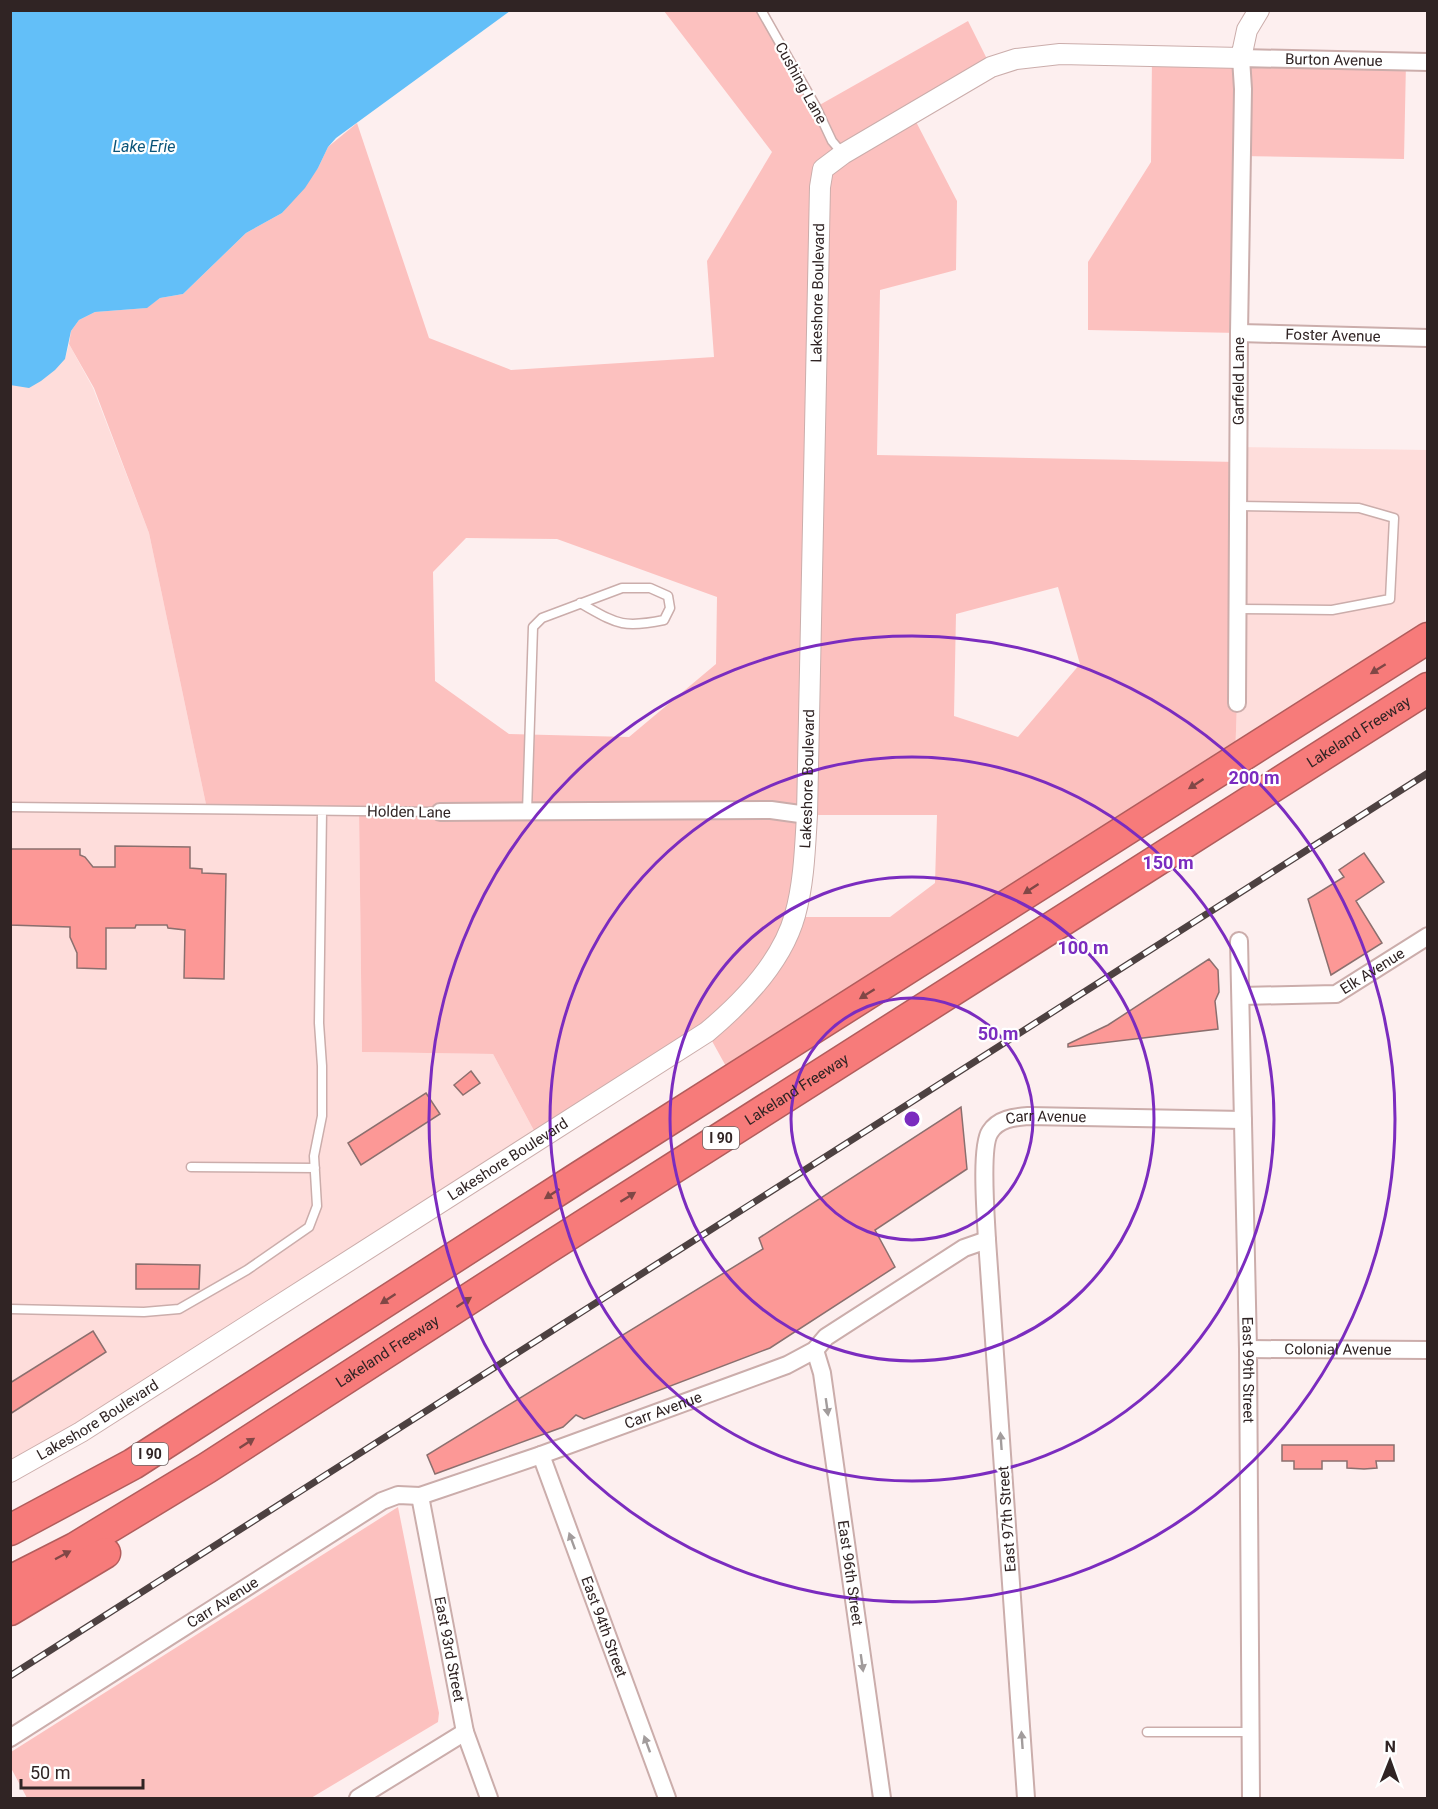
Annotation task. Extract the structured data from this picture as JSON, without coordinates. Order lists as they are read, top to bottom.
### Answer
{
  "streets": {
    "highway": ["Lakeland Freeway", "I 90"],
    "street": [
      "Burton Avenue",
      "Lakeshore Boulevard",
      "Foster Avenue",
      "Garfield Lane",
      "Holden Lane",
      "Elk Avenue",
      "Carr Avenue",
      "Colonial Avenue",
      "East 99th Street",
      "East 97th Street",
      "East 96th Street",
      "East 94th Street",
      "East 93rd Street"
    ],
    "lane": ["Cushing Lane"]
  },
  "crossings": [
    ["Burton Avenue", "Lakeshore Boulevard"],
    ["Burton Avenue", "Garfield Lane"],
    ["Cushing Lane", "Lakeshore Boulevard"],
    ["Lakeshore Boulevard", "Garfield Lane"],
    ["Lakeshore Boulevard", "Holden Lane"],
    ["Foster Avenue", "Garfield Lane"],
    ["Elk Avenue", "East 99th Street"],
    ["Carr Avenue", "East 99th Street"],
    ["Carr Avenue", "East 97th Street"],
    ["Carr Avenue", "East 96th Street"],
    ["Carr Avenue", "East 94th Street"],
    ["Carr Avenue", "East 93rd Street"],
    ["Colonial Avenue", "East 99th Street"]
  ],
  "one_way": ["East 97th Street", "East 96th Street", "East 94th Street"],
  "water": ["Lake Erie"],
  "scale_bar": "50 m",
  "north": "top",
  "rings": [
    "200 m",
    "150 m",
    "100 m",
    "50 m"
  ]
}
